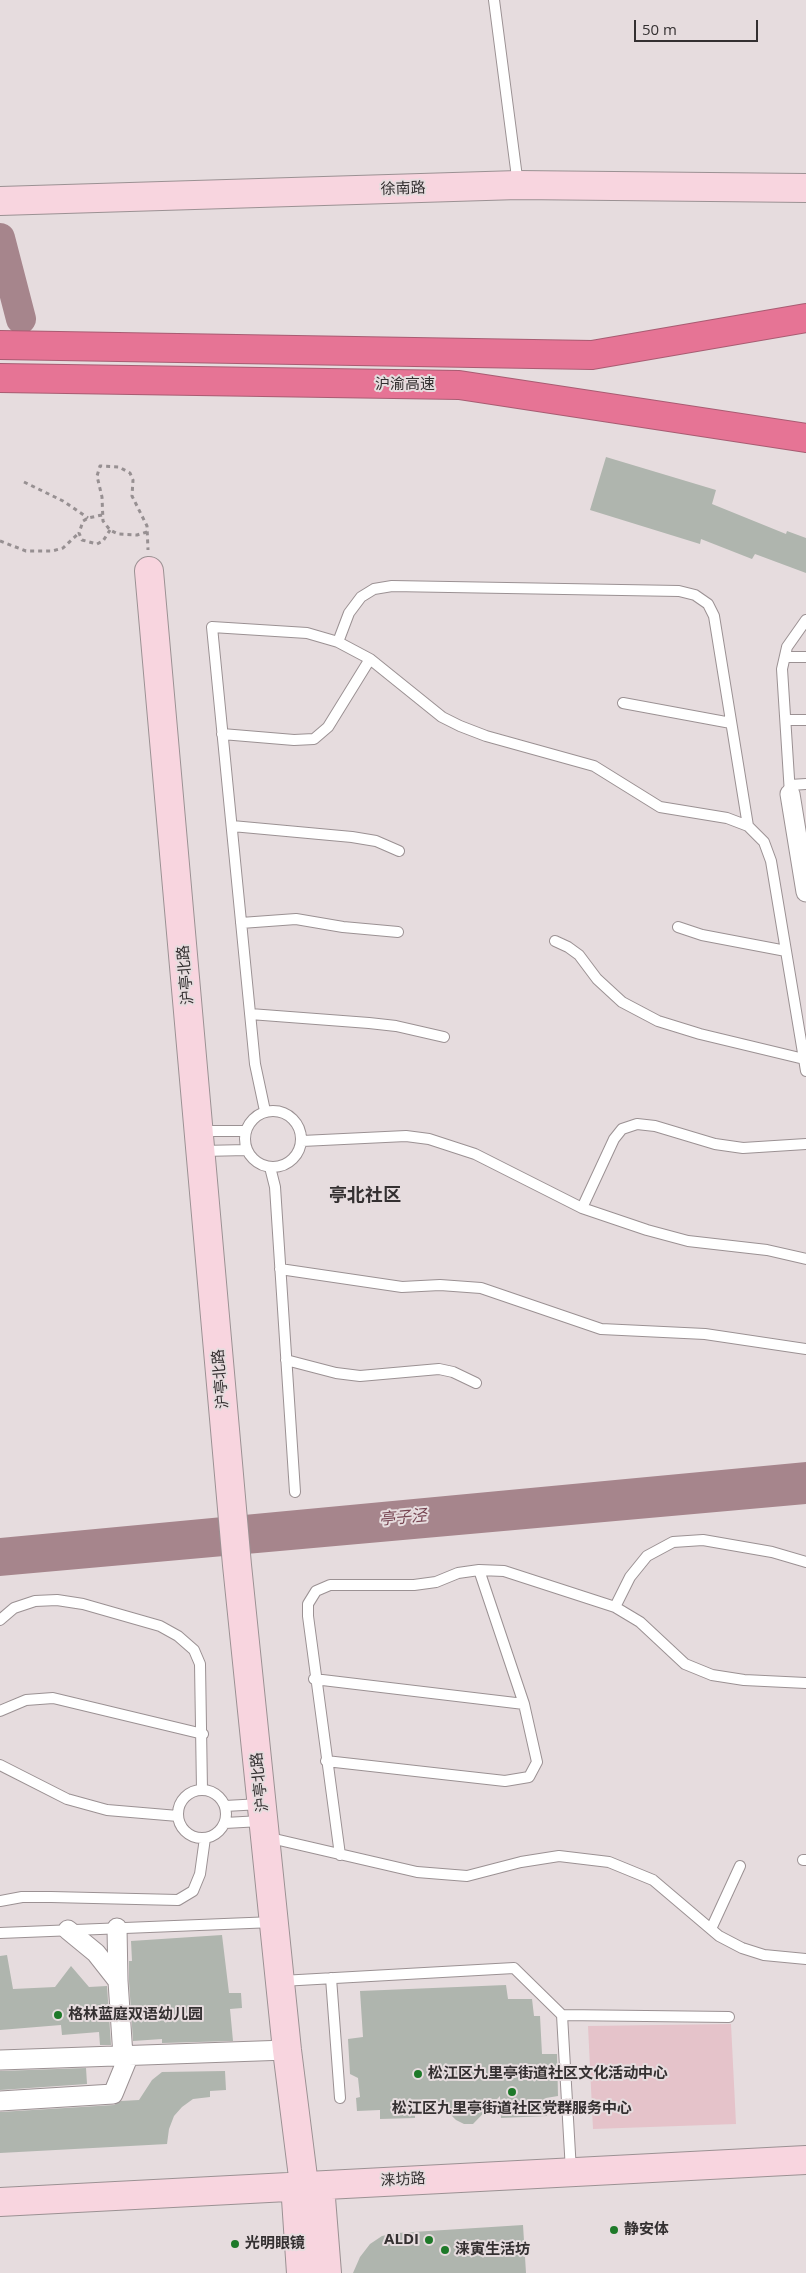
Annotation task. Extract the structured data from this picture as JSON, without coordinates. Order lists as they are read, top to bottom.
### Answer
{
  "streets": {
    "highway": ["沪渝高速"],
    "street": ["徐南路", "沪亭北路", "涞坊路"]
  },
  "crossings": [
    ["沪亭北路", "涞坊路"]
  ],
  "districts": ["亭北社区"],
  "water": ["亭子泾"],
  "places": [
    "格林蓝庭双语幼儿园",
    "松江区九里亭街道社区文化活动中心",
    "松江区九里亭街道社区党群服务中心",
    "静安体",
    "ALDI",
    "光明眼镜",
    "涞寅生活坊"
  ],
  "scale_bar": "50 m"
}
